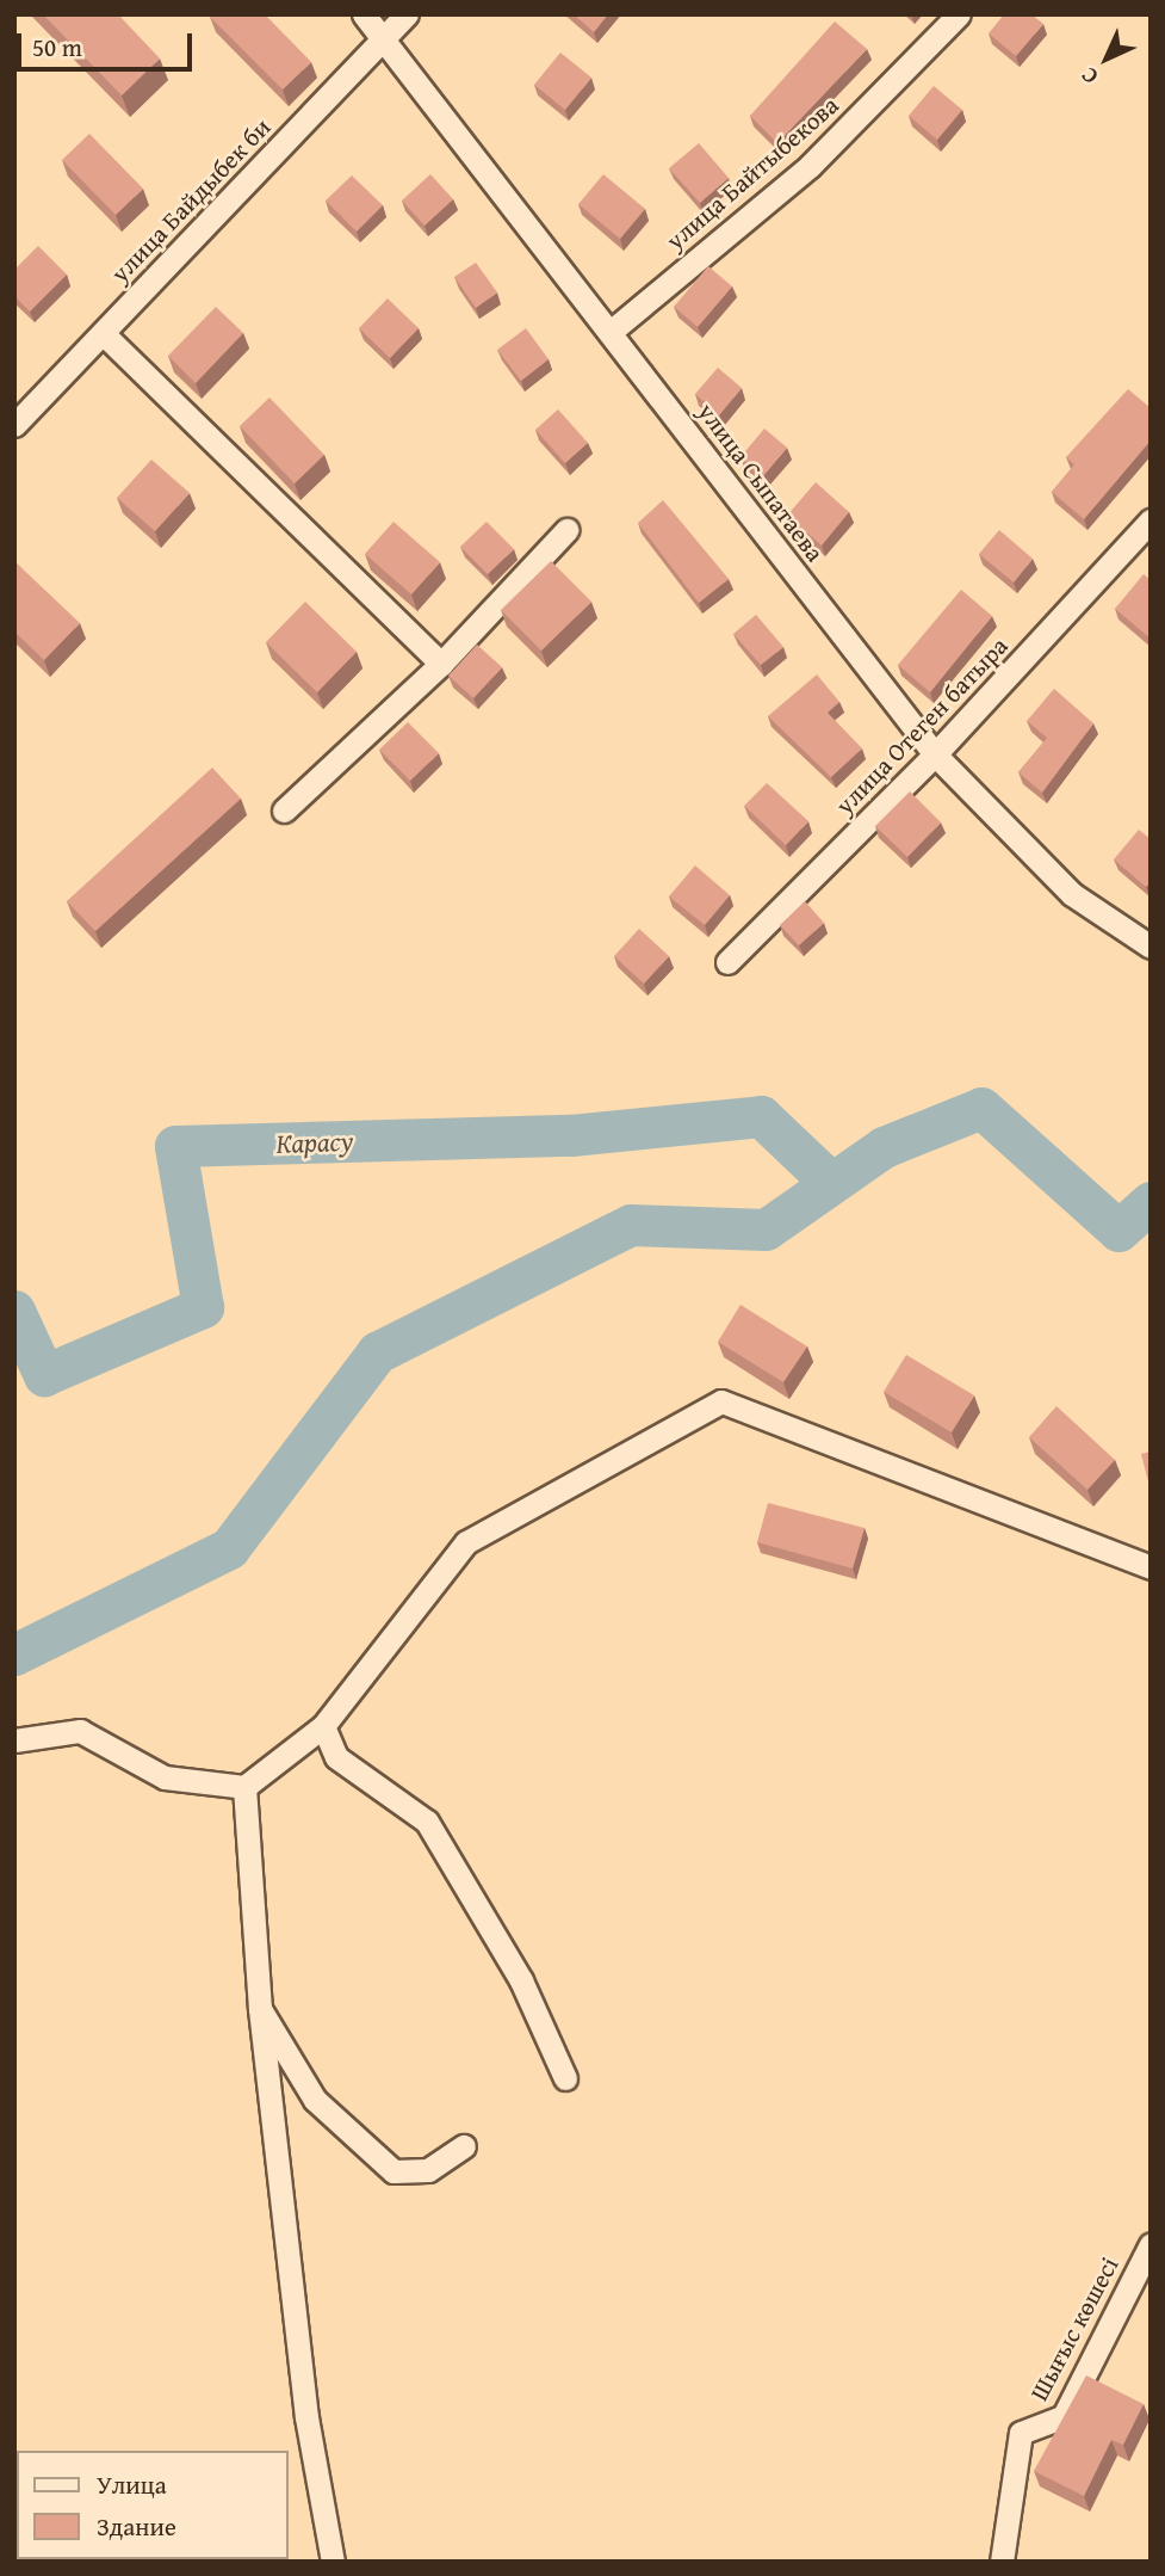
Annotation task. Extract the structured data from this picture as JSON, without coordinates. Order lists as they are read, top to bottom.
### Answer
{
  "streets": {
    "street": [
      "улица Байтыбекова",
      "улица Байдыбек би",
      "улица Сыпатаева",
      "улица Отеген батыра",
      "Шығыс көшесі"
    ]
  },
  "crossings": [
    ["улица Байтыбекова", "улица Сыпатаева"],
    ["улица Байдыбек би", "улица Сыпатаева"],
    ["улица Сыпатаева", "улица Отеген батыра"]
  ],
  "water": ["Карасу"],
  "legend": ["Улица", "Здание"],
  "scale_bar": "50 m",
  "north": "bottom left"
}
